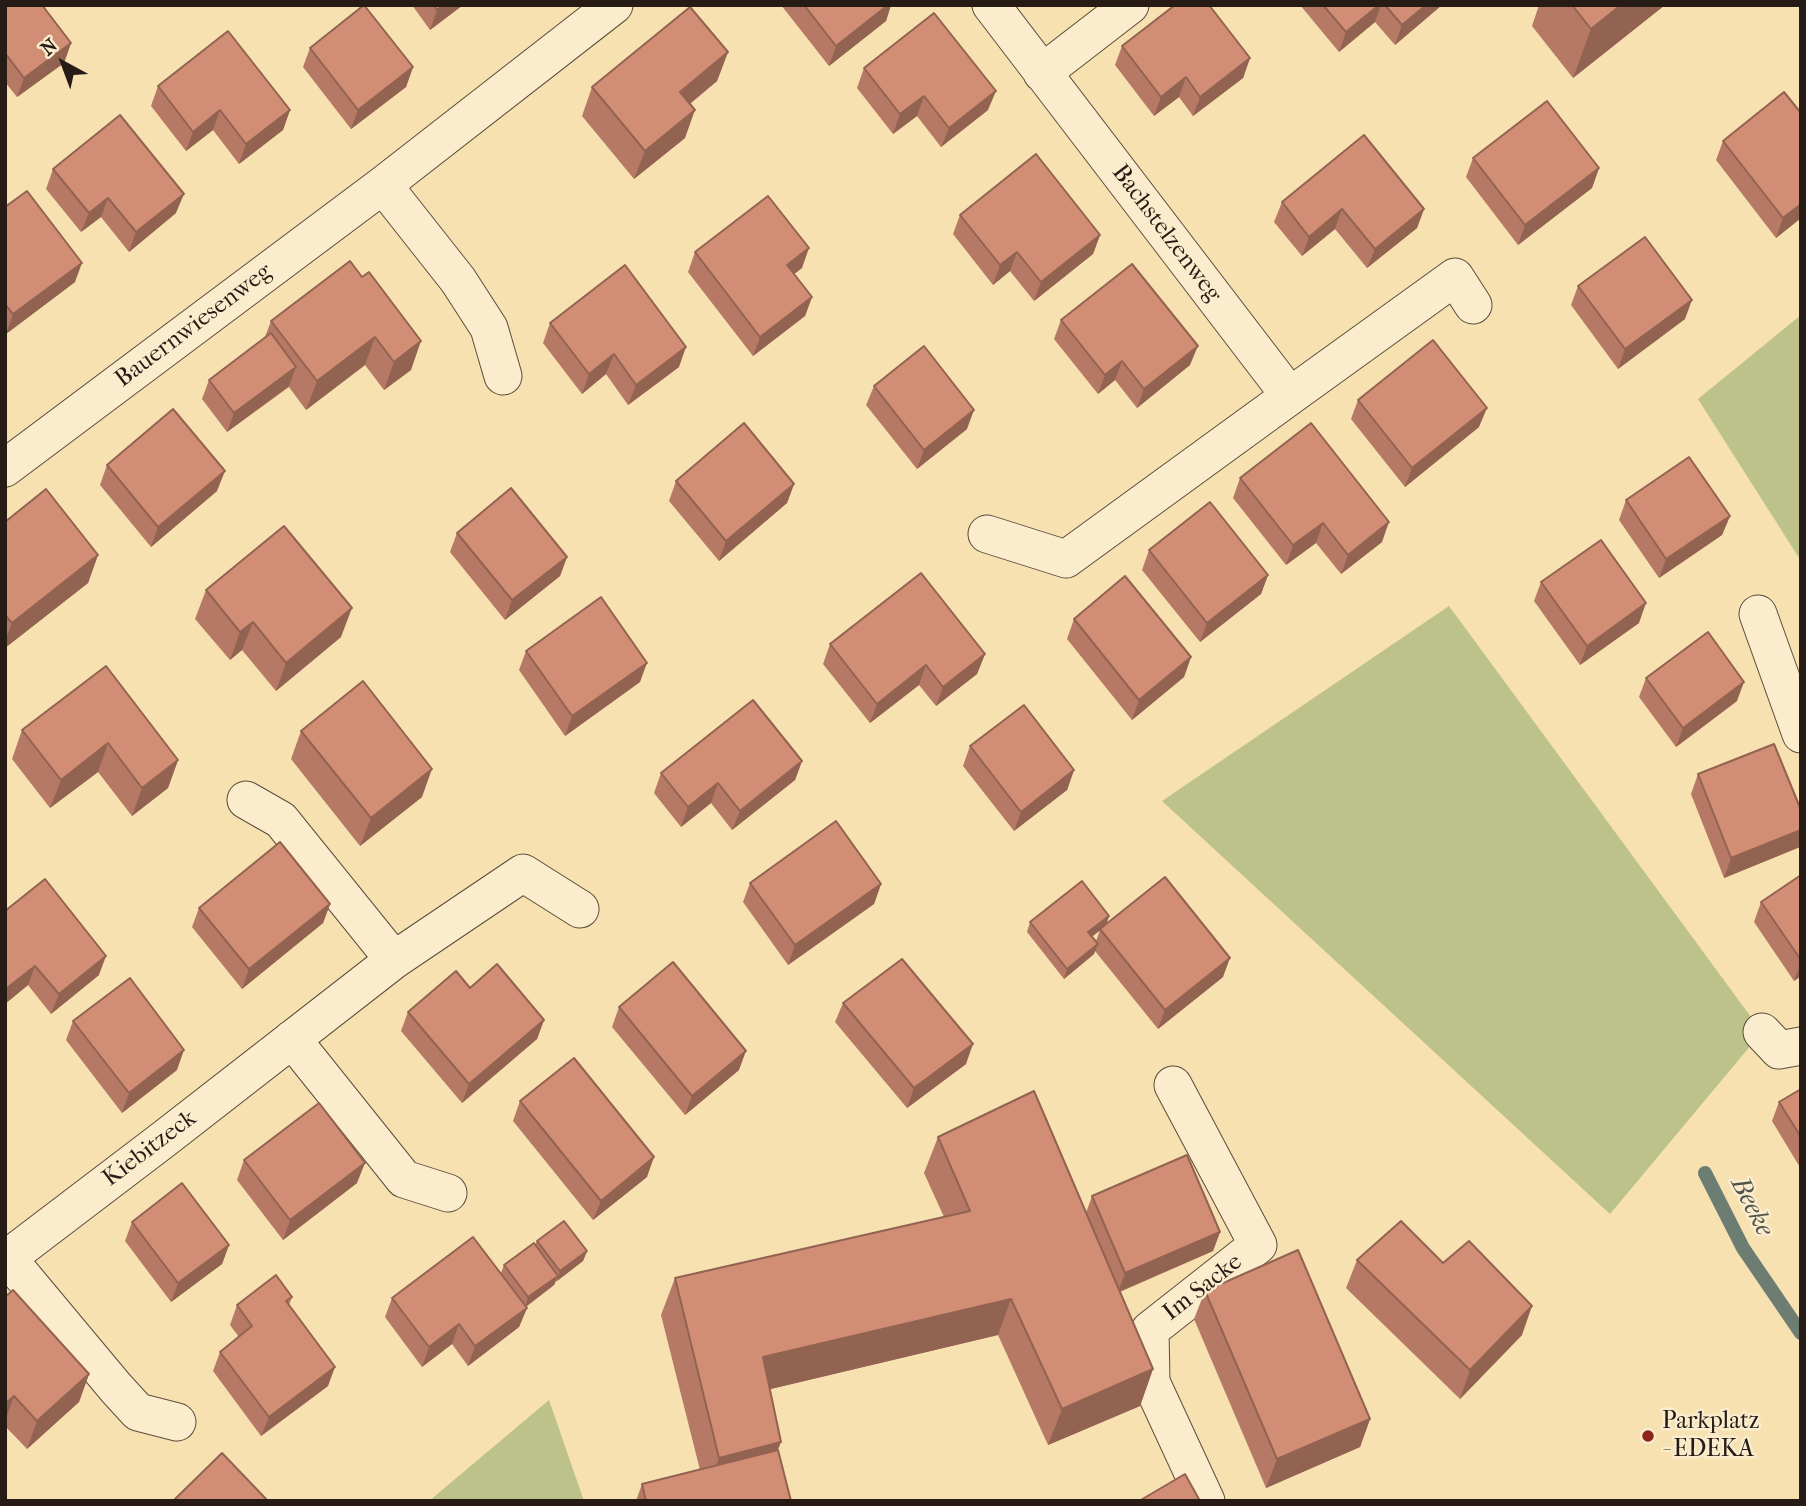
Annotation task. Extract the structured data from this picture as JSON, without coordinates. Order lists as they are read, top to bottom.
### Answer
{
  "streets": {
    "street": [
      "Bachstelzenweg",
      "Bauernwiesenweg",
      "Kiebitzeck",
      "Im Sacke"
    ]
  },
  "water": ["Beeke"],
  "places": ["Parkplatz - EDEKA"],
  "north": "top left"
}
